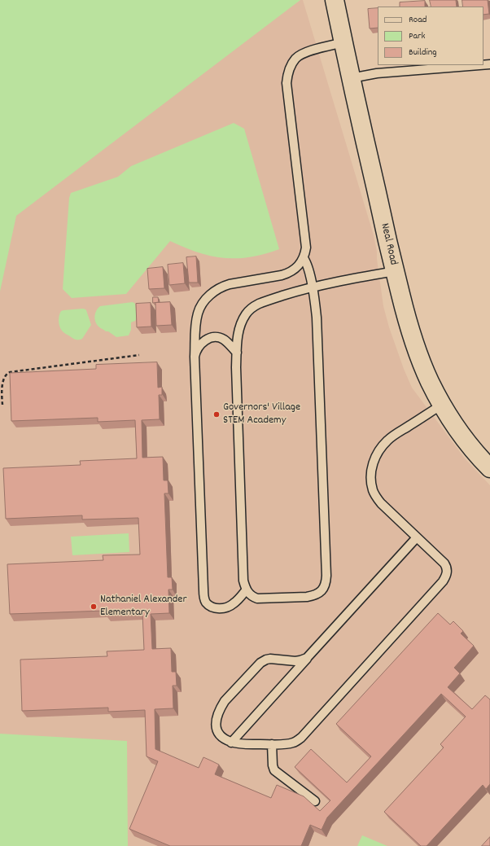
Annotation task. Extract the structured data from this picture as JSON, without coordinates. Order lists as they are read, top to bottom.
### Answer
{
  "streets": {
    "street": ["Neal Road"]
  },
  "places": ["Governors' Village STEM Academy", "Nathaniel Alexander Elementary"],
  "legend": ["Road", "Park", "Building"]
}
